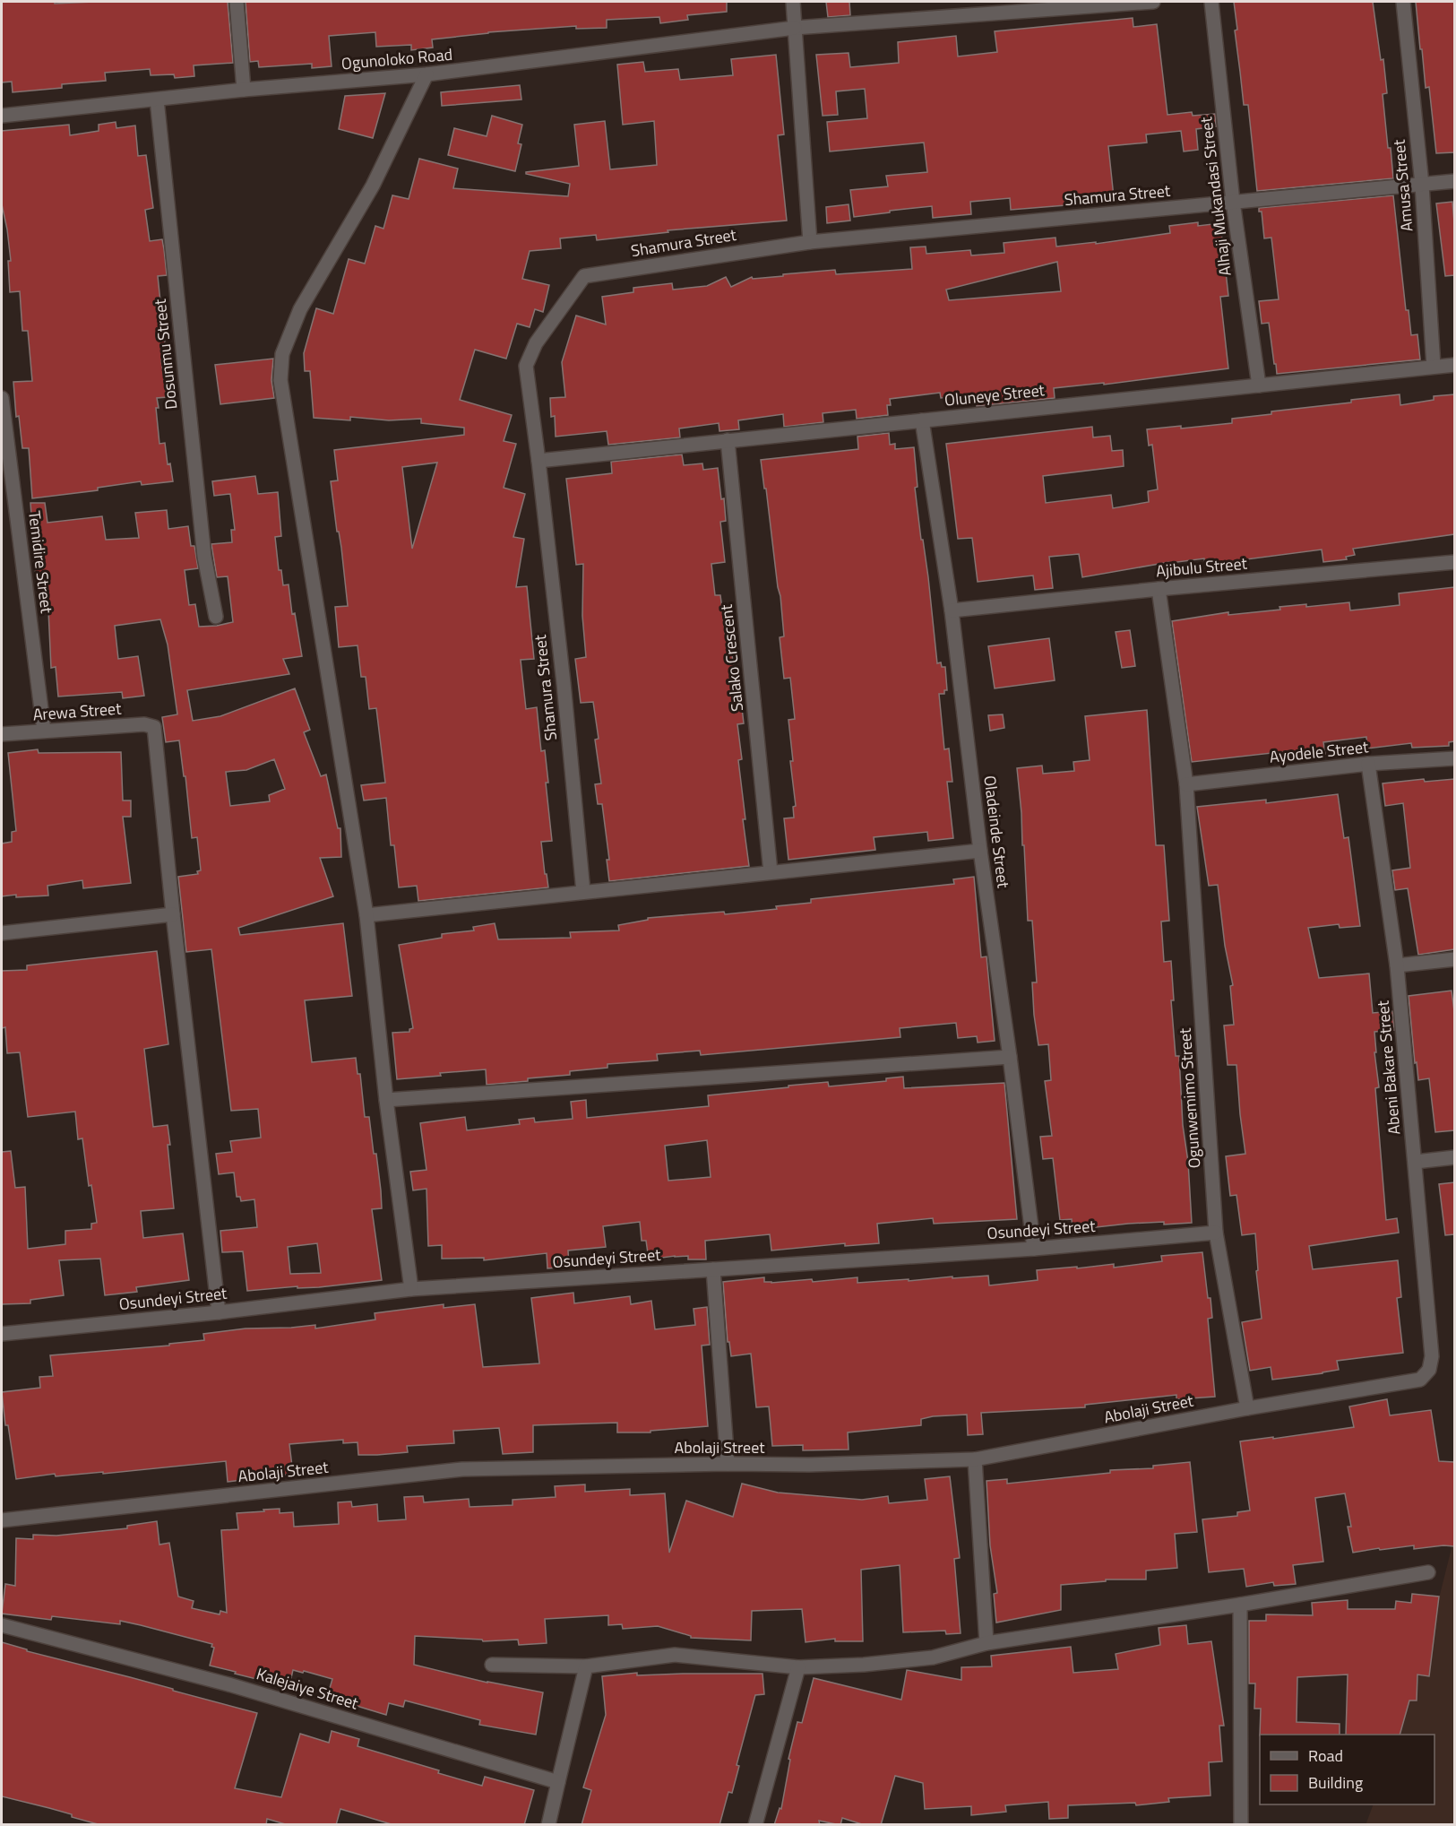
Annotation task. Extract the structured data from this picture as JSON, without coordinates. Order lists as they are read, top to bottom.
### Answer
{
  "streets": {
    "street": [
      "Ogunoloko Road",
      "Amusa Street",
      "Shamura Street",
      "Alhaji Mukandasi Street",
      "Dosunmu Street",
      "Oluneye Street",
      "Temidire Street",
      "Ajibulu Street",
      "Salako Crescent",
      "Arewa Street",
      "Ayodele Street",
      "Oladeinde Street",
      "Abeni Bakare Street",
      "Ogunwemimo Street",
      "Osundeyi Street",
      "Abolaji Street",
      "Kalejaiye Street"
    ]
  },
  "crossings": [
    ["Ogunoloko Road", "Dosunmu Street"],
    ["Amusa Street", "Shamura Street"],
    ["Amusa Street", "Oluneye Street"],
    ["Shamura Street", "Alhaji Mukandasi Street"],
    ["Shamura Street", "Oluneye Street"],
    ["Alhaji Mukandasi Street", "Oluneye Street"],
    ["Oluneye Street", "Salako Crescent"],
    ["Oluneye Street", "Oladeinde Street"],
    ["Temidire Street", "Arewa Street"],
    ["Ajibulu Street", "Oladeinde Street"],
    ["Ajibulu Street", "Ogunwemimo Street"],
    ["Ayodele Street", "Abeni Bakare Street"],
    ["Ayodele Street", "Ogunwemimo Street"],
    ["Oladeinde Street", "Osundeyi Street"],
    ["Abeni Bakare Street", "Abolaji Street"],
    ["Ogunwemimo Street", "Osundeyi Street"],
    ["Ogunwemimo Street", "Abolaji Street"]
  ],
  "legend": ["Road", "Building"]
}
